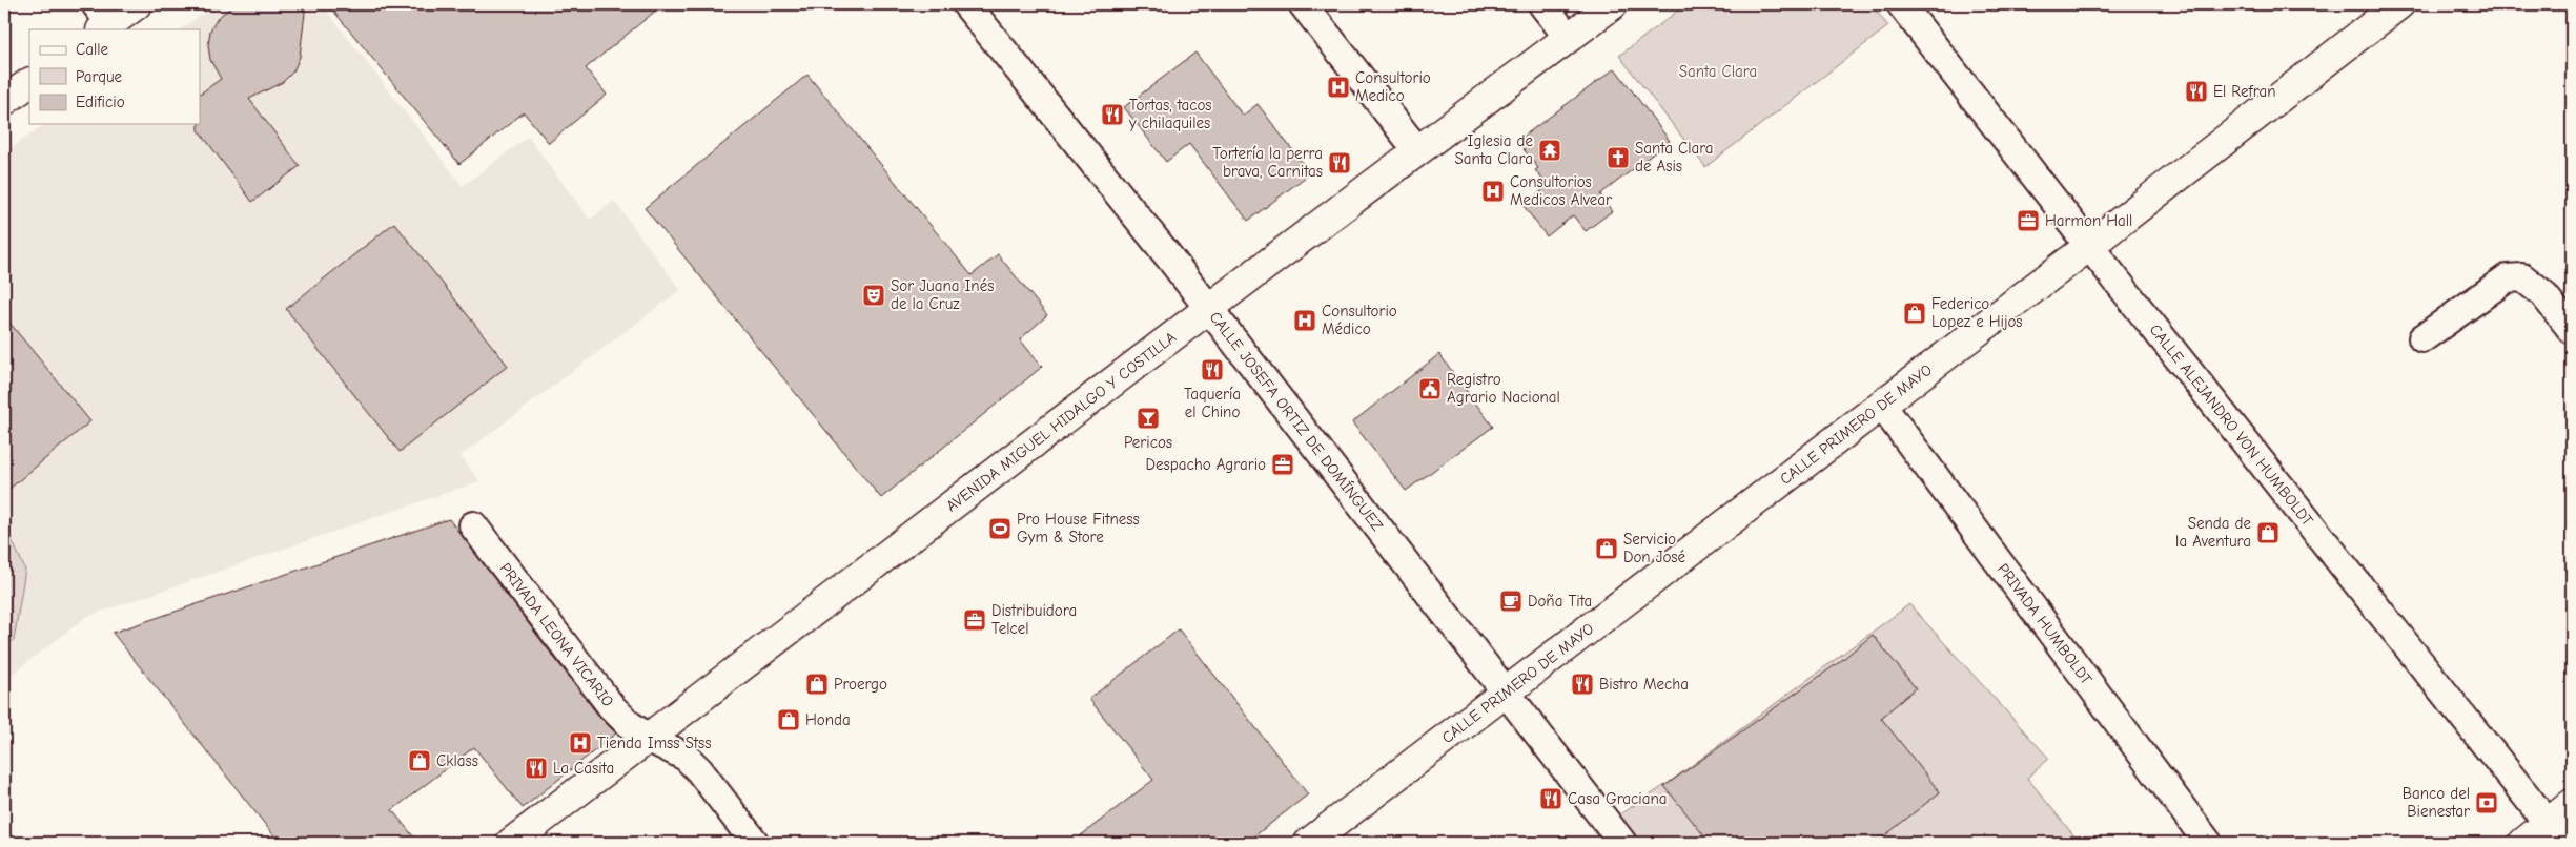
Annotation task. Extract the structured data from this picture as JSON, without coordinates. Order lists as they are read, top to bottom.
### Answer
{
  "streets": {
    "main road": ["AVENIDA MIGUEL HIDALGO Y COSTILLA", "CALLE PRIMERO DE MAYO"],
    "street": [
      "CALLE JOSEFA ORTIZ DE DOMÍNGUEZ",
      "CALLE ALEJANDRO VON HUMBOLDT",
      "PRIVADA HUMBOLDT",
      "PRIVADA LEONA VICARIO"
    ]
  },
  "crossings": [
    ["AVENIDA MIGUEL HIDALGO Y COSTILLA", "CALLE JOSEFA ORTIZ DE DOMÍNGUEZ"],
    ["AVENIDA MIGUEL HIDALGO Y COSTILLA", "PRIVADA LEONA VICARIO"],
    ["CALLE JOSEFA ORTIZ DE DOMÍNGUEZ", "CALLE PRIMERO DE MAYO"],
    ["CALLE ALEJANDRO VON HUMBOLDT", "CALLE PRIMERO DE MAYO"],
    ["CALLE PRIMERO DE MAYO", "PRIVADA HUMBOLDT"]
  ],
  "parks": ["Santa Clara"],
  "places": {
    "hospital": [
      "Consultorio Medico",
      "Consultorios Medicos Alvear",
      "Consultorio Médico",
      "Tienda Imss Stss"
    ],
    "restaurant": [
      "El Refran",
      "Tortas, tacos y chilaquiles",
      "Tortería la perra brava, Carnitas",
      "Taquería el Chino",
      "Bistro Mecha",
      "La Casita",
      "Casa Graciana"
    ],
    "temple": ["Iglesia de Santa Clara"],
    "church": ["Santa Clara de Asis"],
    "office": ["Harmon Hall", "Despacho Agrario", "Distribuidora Telcel"],
    "theatre": ["Sor Juana Inés de la Cruz"],
    "shop": [
      "Federico Lopez e Hijos",
      "Senda de la Aventura",
      "Servicio Don José",
      "Proergo",
      "Honda",
      "Cklass"
    ],
    "public building": ["Registro Agrario Nacional"],
    "bar": ["Pericos"],
    "sports": ["Pro House Fitness Gym & Store"],
    "cafe": ["Doña Tita"],
    "bank": ["Banco del Bienestar"]
  },
  "legend": ["Calle", "Parque", "Edificio"]
}
